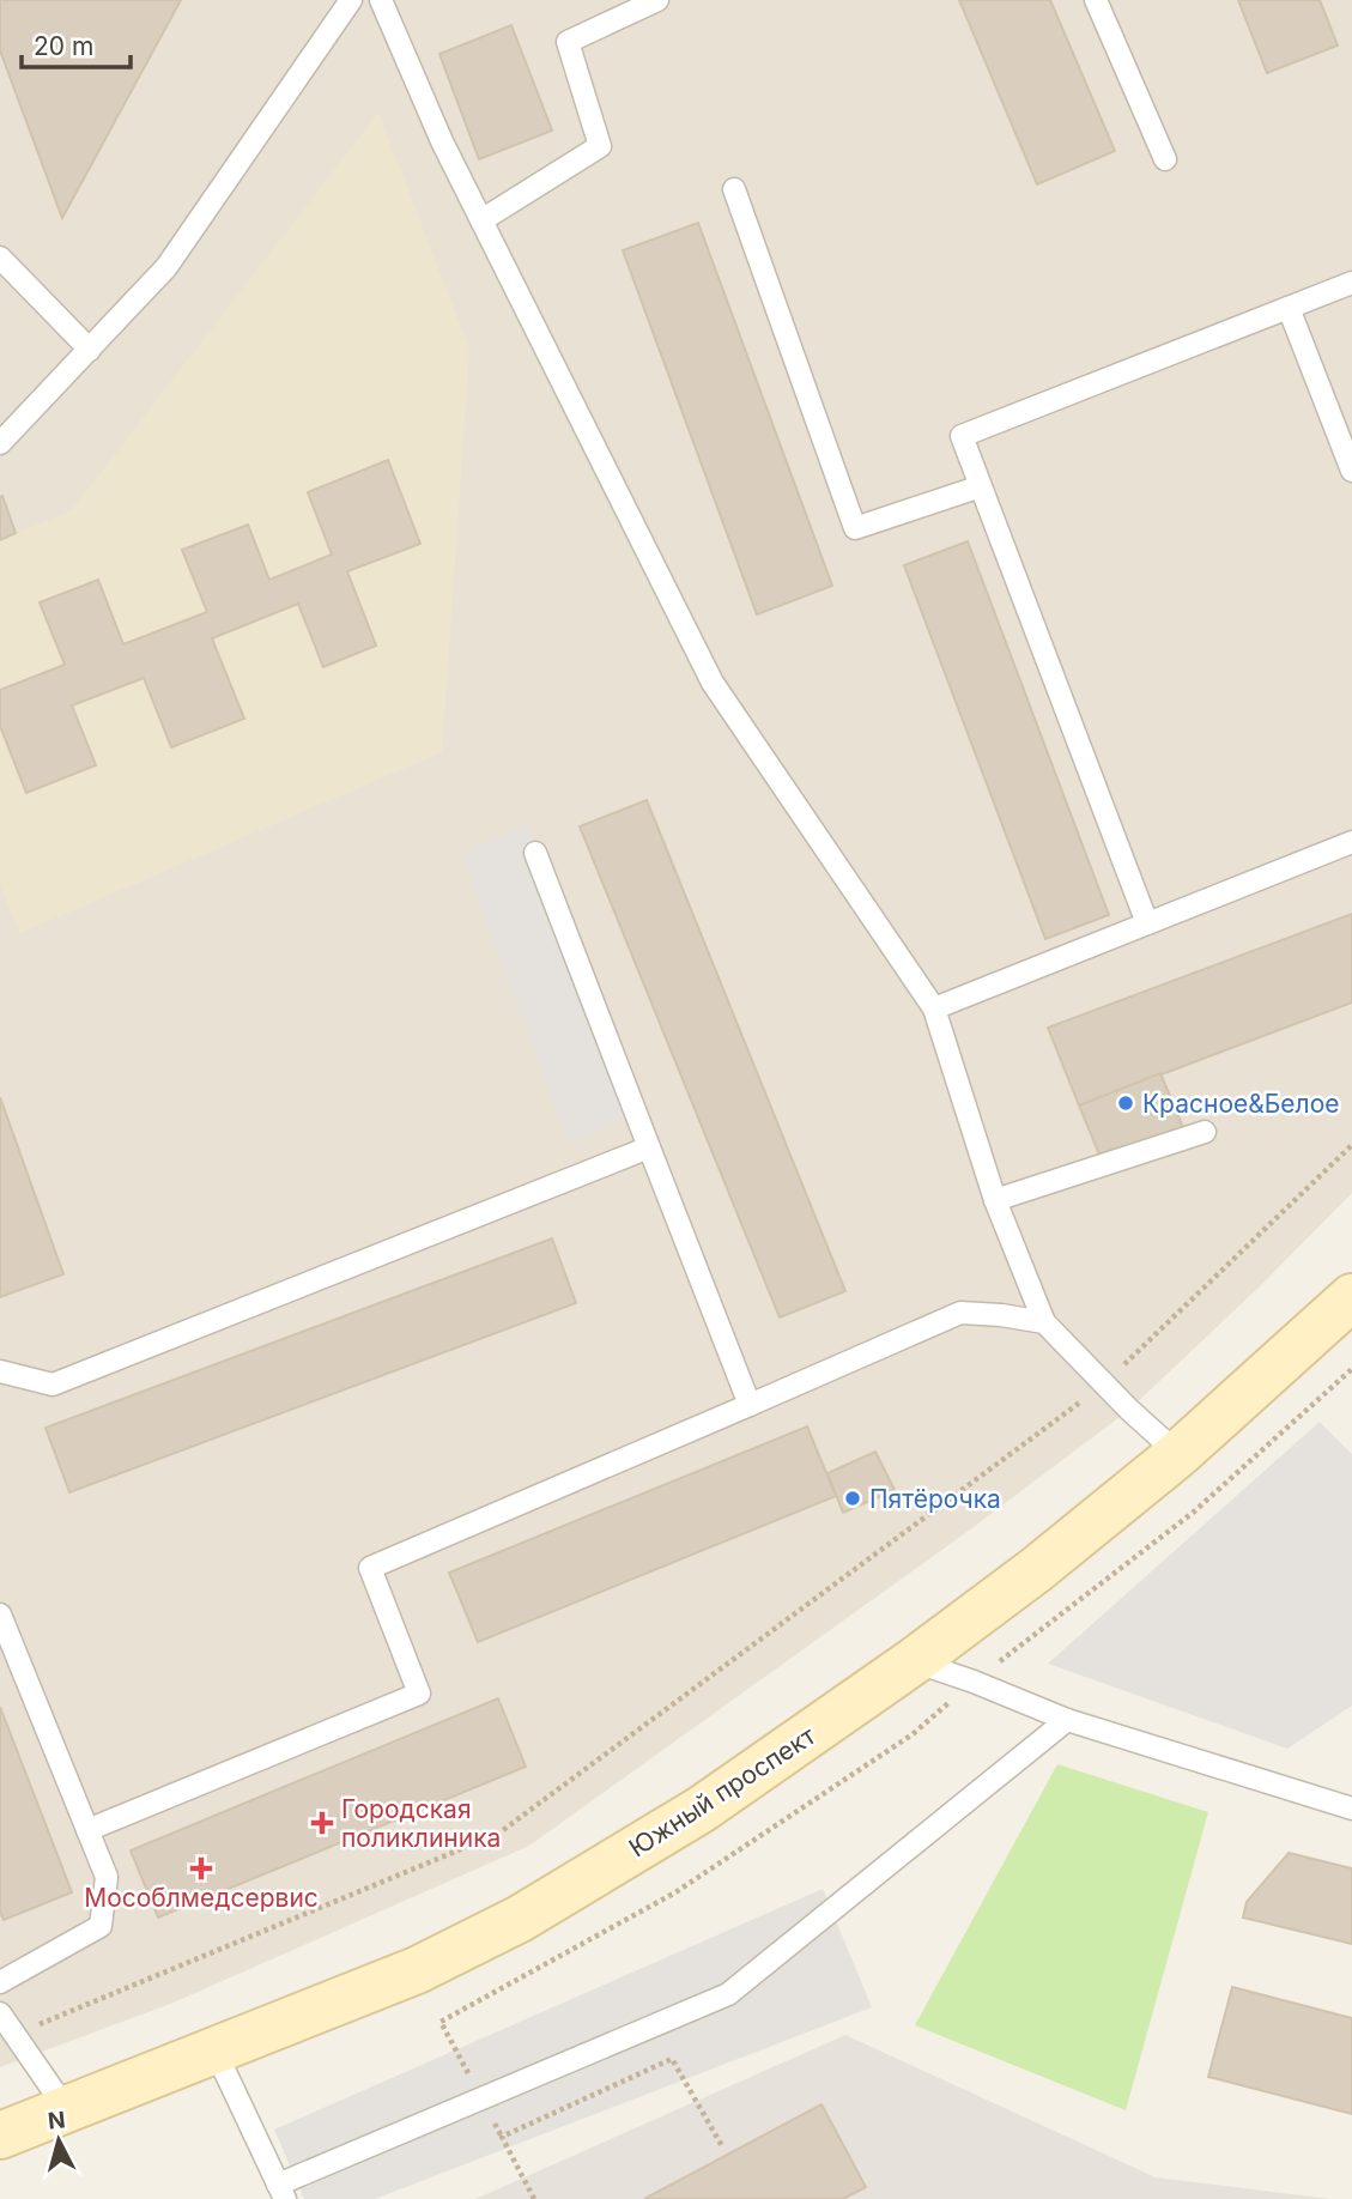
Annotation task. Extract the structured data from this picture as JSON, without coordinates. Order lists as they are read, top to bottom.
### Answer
{
  "streets": {
    "main road": ["Южный проспект"]
  },
  "places": {
    "other": ["Красное&Белое", "Пятёрочка"],
    "health": ["Городская поликлиника", "Мособлмедсервис"]
  },
  "scale_bar": "20 m",
  "north": "top"
}
